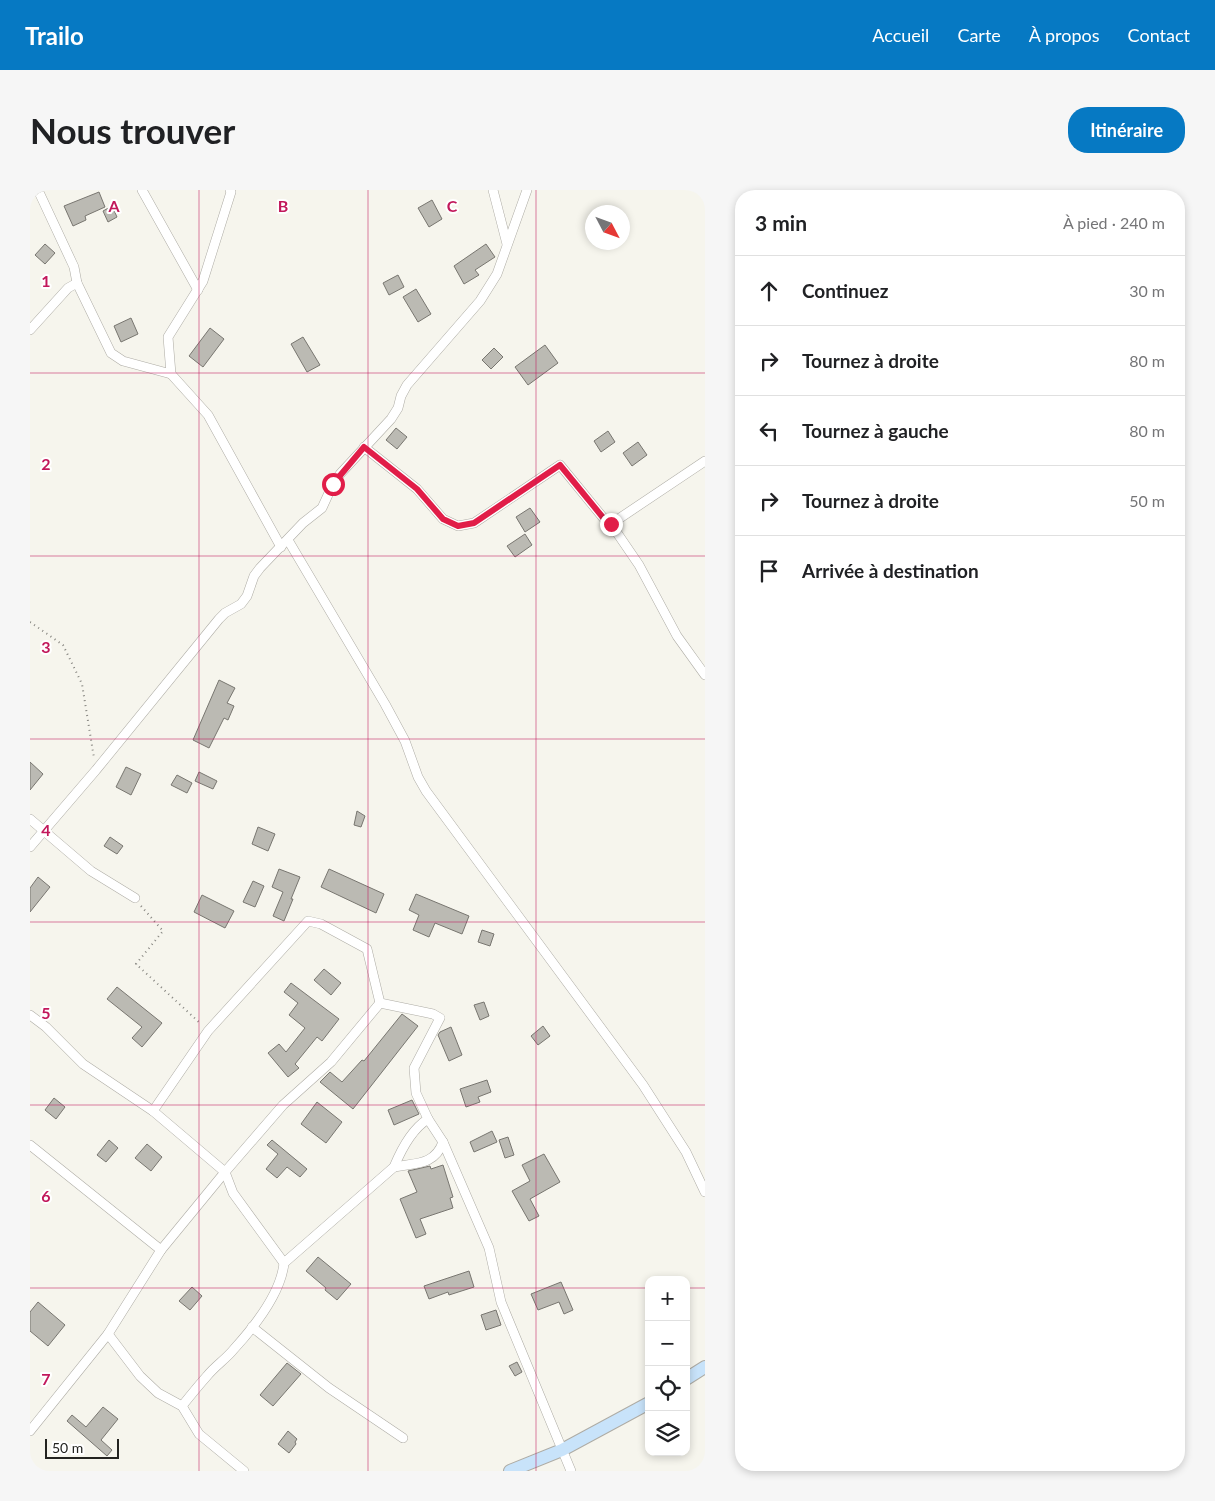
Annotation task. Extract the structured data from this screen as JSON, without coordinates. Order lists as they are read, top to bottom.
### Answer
{
  "scale_bar": "50 m",
  "north": "bottom right",
  "page": {
    "header": "Trailo",
    "nav": [
      "Accueil",
      "Carte",
      "À propos",
      "Contact"
    ],
    "buttons": "Itinéraire",
    "title": "Nous trouver",
    "heading": ["3 min", "À pied · 240 m"],
    "list": [
      ["Continuez", "30 m"],
      ["Tournez à droite", "80 m"],
      ["Tournez à gauche", "80 m"],
      ["Tournez à droite", "50 m"],
      "Arrivée à destination"
    ],
    "map_buttons": ["+", "−"],
    "scale": "50 m"
  },
  "grid": {
    "columns": ["A", "B", "C"],
    "rows": [
      "1",
      "2",
      "3",
      "4",
      "5",
      "6",
      "7"
    ]
  }
}
